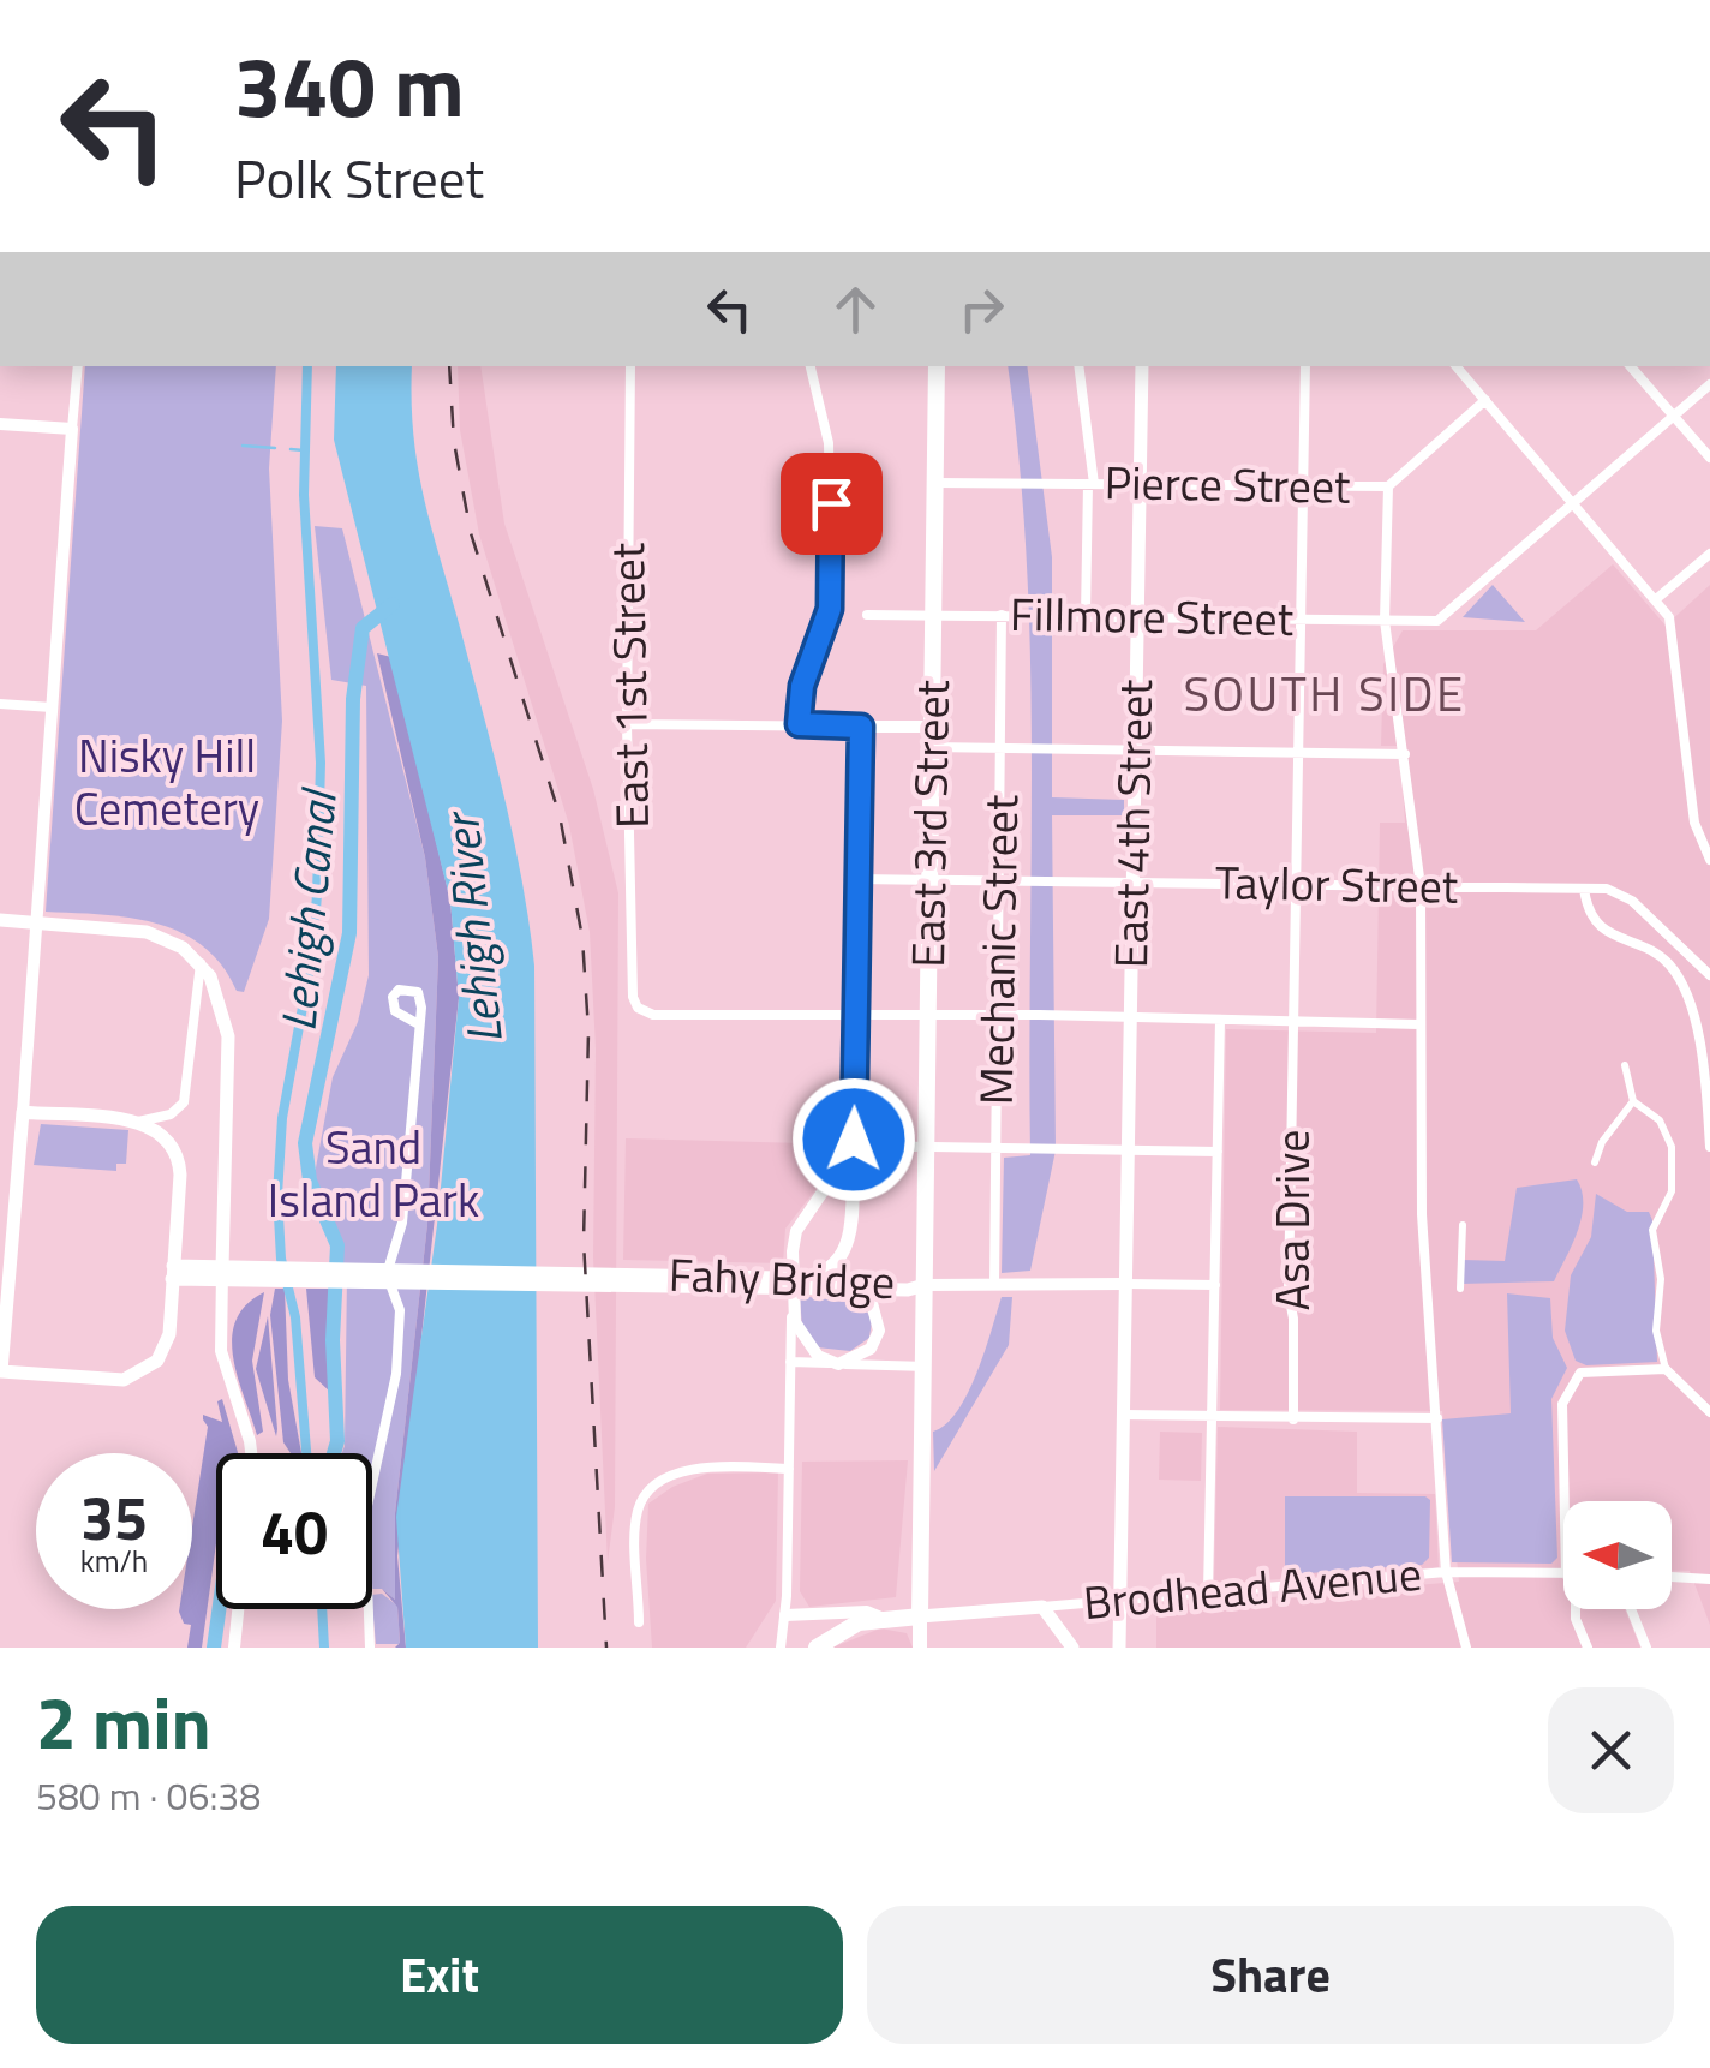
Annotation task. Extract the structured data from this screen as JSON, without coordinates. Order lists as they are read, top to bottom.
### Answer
{
  "streets": {
    "highway": ["East 3rd Street"],
    "main road": ["East 4th Street", "Fahy Bridge", "Brodhead Avenue"],
    "street": [
      "Pierce Street",
      "Fillmore Street",
      "East 1st Street",
      "Taylor Street",
      "Mechanic Street",
      "Asa Drive"
    ]
  },
  "crossings": [
    ["Pierce Street", "East 3rd Street"],
    ["Pierce Street", "East 4th Street"],
    ["Pierce Street", "Asa Drive"],
    ["Fillmore Street", "East 3rd Street"],
    ["Fillmore Street", "East 4th Street"],
    ["Fillmore Street", "Mechanic Street"],
    ["Fillmore Street", "Asa Drive"],
    ["East 3rd Street", "Taylor Street"],
    ["East 3rd Street", "Fahy Bridge"],
    ["East 3rd Street", "Brodhead Avenue"],
    ["East 4th Street", "Taylor Street"],
    ["East 4th Street", "Brodhead Avenue"],
    ["Taylor Street", "Mechanic Street"],
    ["Taylor Street", "Asa Drive"]
  ],
  "districts": ["SOUTH SIDE"],
  "water": ["Lehigh Canal", "Lehigh River"],
  "parks": ["Nisky Hill Cemetery", "Sand Island Park"],
  "north": "left",
  "page": {
    "turn": ["340 m", "Polk Street"],
    "speed": "35 km/h",
    "limit": "40",
    "heading": ["2 min", "580 m · 06:38"],
    "buttons": ["Exit", "Share"]
  }
}
